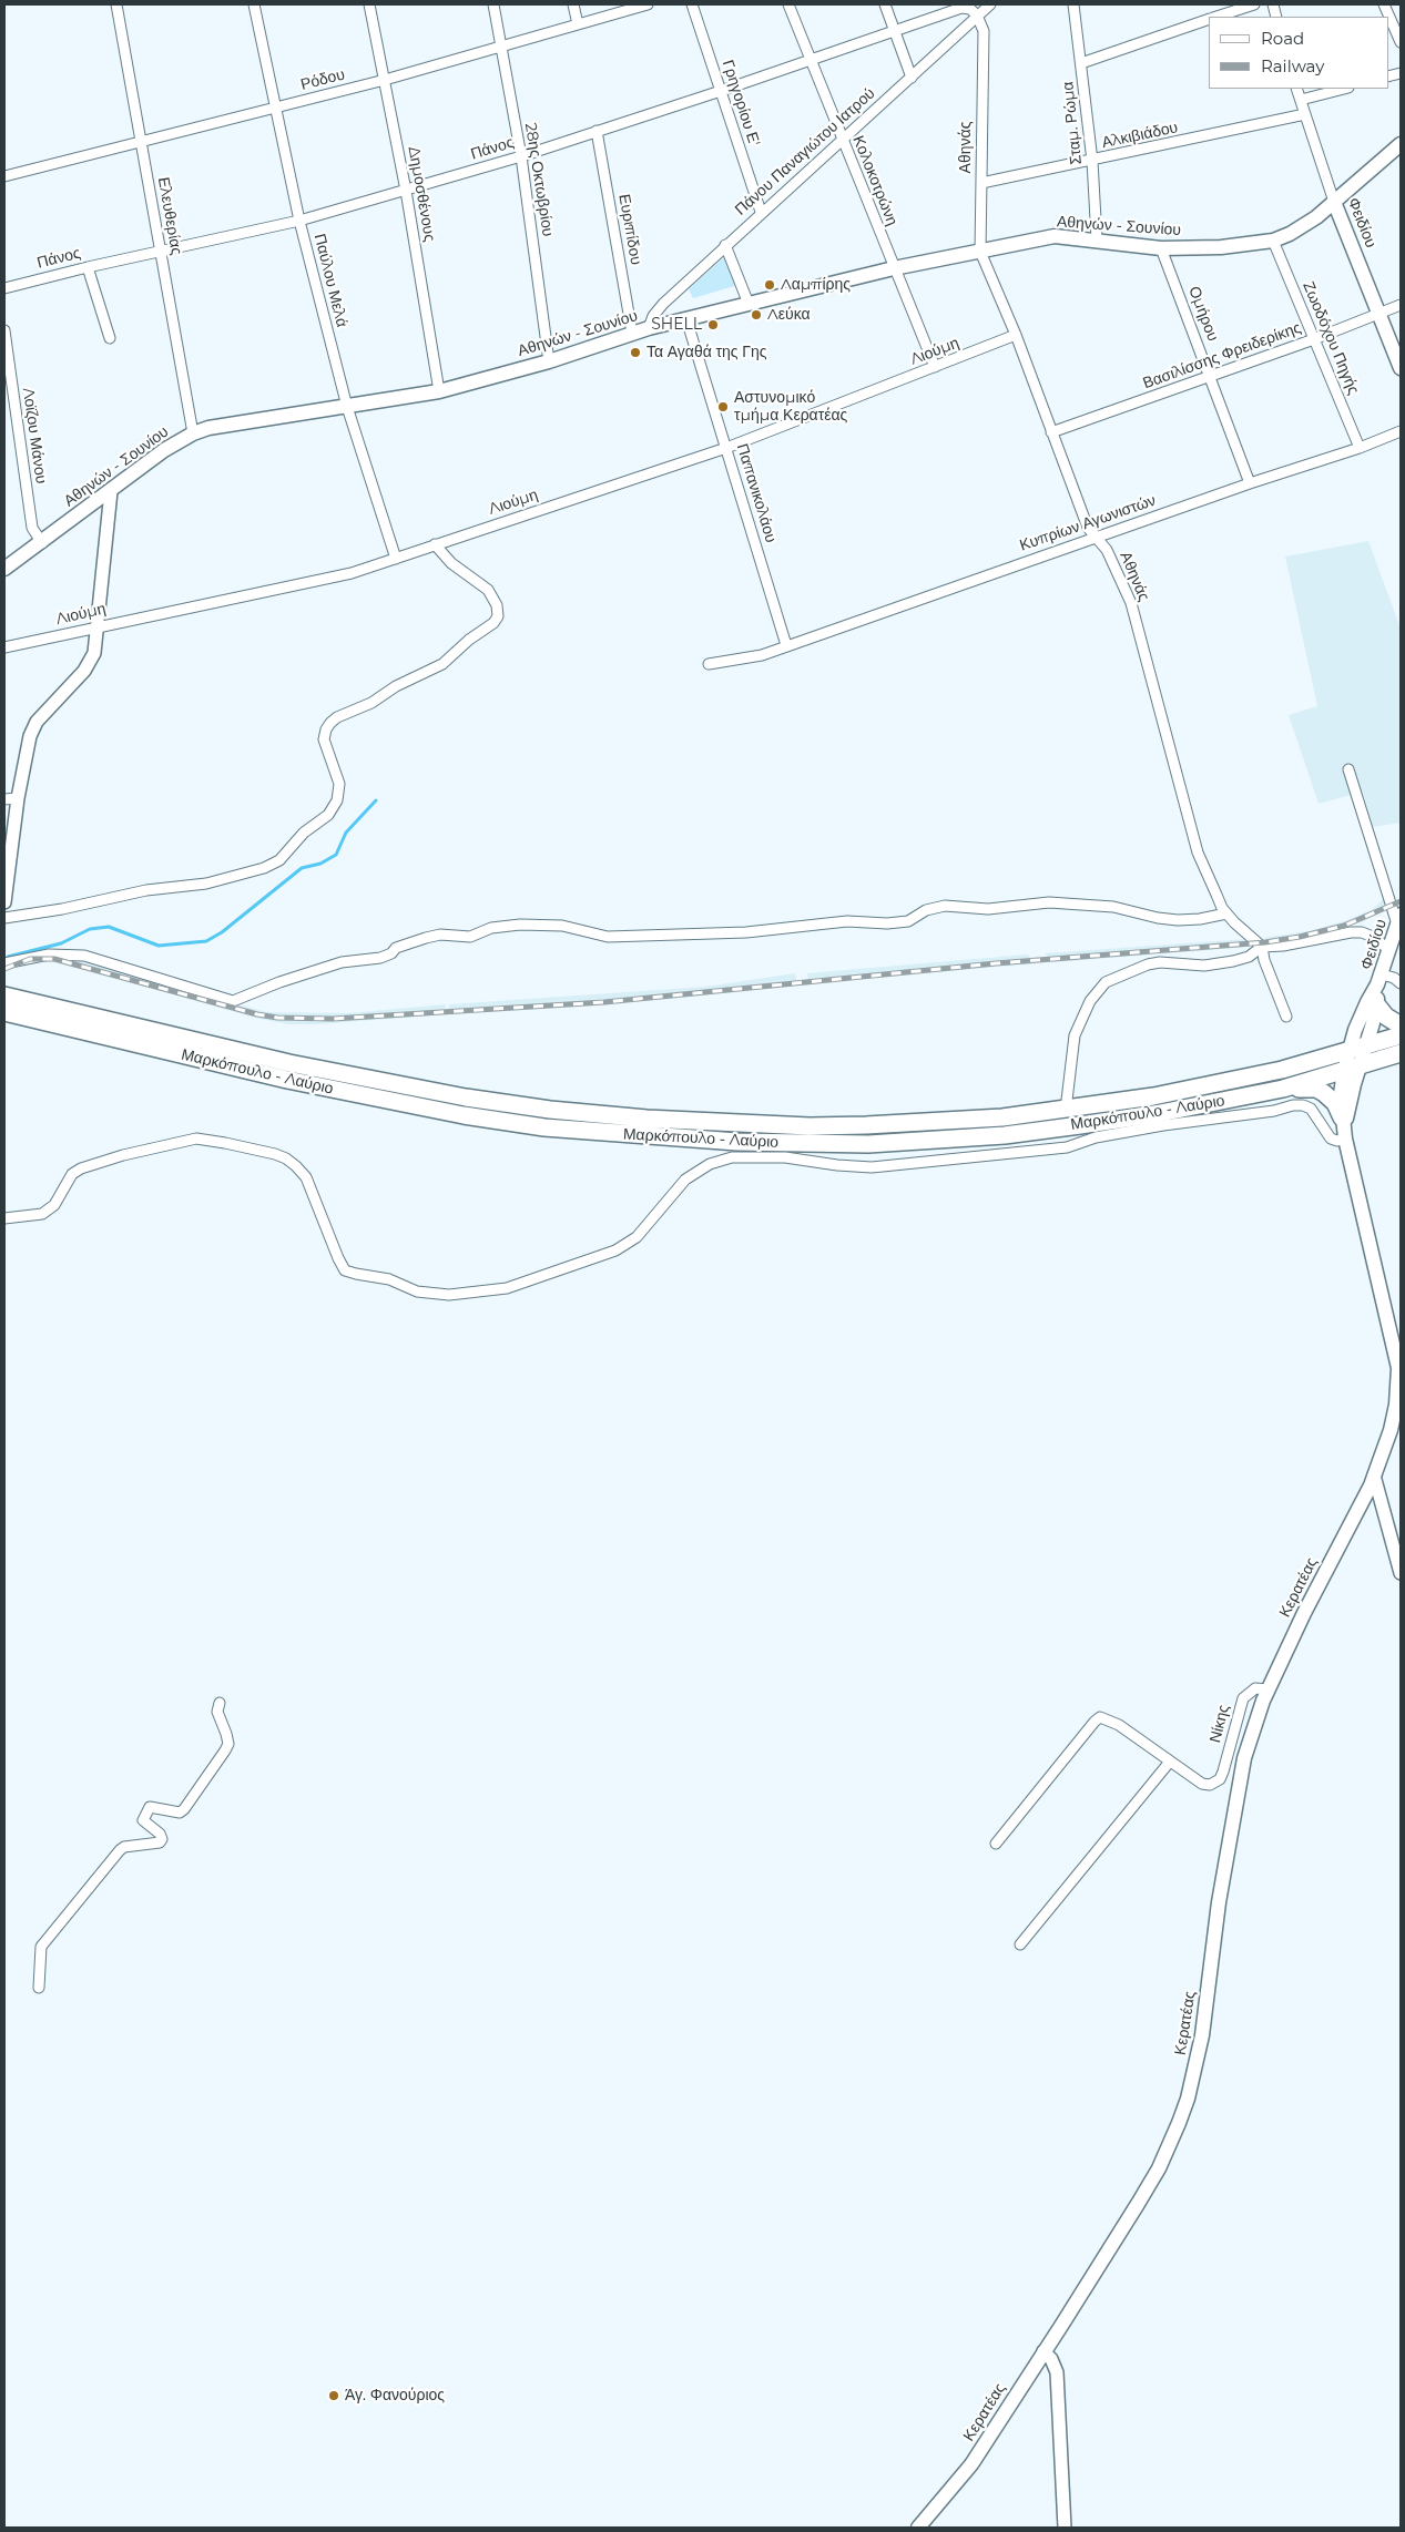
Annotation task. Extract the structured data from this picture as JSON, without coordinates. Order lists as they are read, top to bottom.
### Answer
{
  "streets": {
    "highway": ["Μαρκόπουλο - Λαύριο"],
    "main road": ["Φειδίου", "Αθηνών - Σουνίου", "Κερατέας"],
    "street": [
      "Ρόδου",
      "Γρηγορίου Ε'",
      "Σταμ. Ρώμα",
      "Αλκιβιάδου",
      "Αθηνάς",
      "Πάνος",
      "Πάνου Παναγιώτου Ιατρού",
      "28ης Οκτωβρίου",
      "Κολοκοτρώνη",
      "Δημοσθένους",
      "Ελευθερίας",
      "Ευριπίδου",
      "Παύλου Μελά",
      "Ομήρου",
      "Ζωοδόχου Πηγής",
      "Λιούμη",
      "Βασιλίσσης Φρειδερίκης",
      "Λοϊζου Μάνου",
      "Παπανικολάου",
      "Κυπρίων Αγωνιστών",
      "Νίκης"
    ]
  },
  "crossings": [
    ["Ρόδου", "28ης Οκτωβρίου"],
    ["Ρόδου", "Δημοσθένους"],
    ["Ρόδου", "Ελευθερίας"],
    ["Ρόδου", "Παύλου Μελά"],
    ["Γρηγορίου Ε'", "Πάνος"],
    ["Γρηγορίου Ε'", "Πάνου Παναγιώτου Ιατρού"],
    ["Σταμ. Ρώμα", "Αλκιβιάδου"],
    ["Σταμ. Ρώμα", "Αθηνών - Σουνίου"],
    ["Αλκιβιάδου", "Αθηνάς"],
    ["Αλκιβιάδου", "Φειδίου"],
    ["Αθηνάς", "Πάνος"],
    ["Αθηνάς", "Πάνου Παναγιώτου Ιατρού"],
    ["Αθηνάς", "Αθηνών - Σουνίου"],
    ["Αθηνάς", "Λιούμη"],
    ["Αθηνάς", "Βασιλίσσης Φρειδερίκης"],
    ["Αθηνάς", "Κυπρίων Αγωνιστών"],
    ["Πάνος", "Πάνου Παναγιώτου Ιατρού"],
    ["Πάνος", "28ης Οκτωβρίου"],
    ["Πάνος", "Κολοκοτρώνη"],
    ["Πάνος", "Δημοσθένους"],
    ["Πάνος", "Ελευθερίας"],
    ["Πάνος", "Ευριπίδου"],
    ["Πάνος", "Παύλου Μελά"],
    ["Πάνου Παναγιώτου Ιατρού", "Κολοκοτρώνη"],
    ["Πάνου Παναγιώτου Ιατρού", "Αθηνών - Σουνίου"],
    ["28ης Οκτωβρίου", "Αθηνών - Σουνίου"],
    ["Κολοκοτρώνη", "Αθηνών - Σουνίου"],
    ["Κολοκοτρώνη", "Λιούμη"],
    ["Δημοσθένους", "Αθηνών - Σουνίου"],
    ["Ελευθερίας", "Αθηνών - Σουνίου"],
    ["Φειδίου", "Αθηνών - Σουνίου"],
    ["Φειδίου", "Βασιλίσσης Φρειδερίκης"],
    ["Αθηνών - Σουνίου", "Ευριπίδου"],
    ["Αθηνών - Σουνίου", "Παύλου Μελά"],
    ["Αθηνών - Σουνίου", "Ομήρου"],
    ["Αθηνών - Σουνίου", "Ζωοδόχου Πηγής"],
    ["Αθηνών - Σουνίου", "Λοϊζου Μάνου"],
    ["Αθηνών - Σουνίου", "Παπανικολάου"],
    ["Παύλου Μελά", "Λιούμη"],
    ["Ομήρου", "Βασιλίσσης Φρειδερίκης"],
    ["Ομήρου", "Κυπρίων Αγωνιστών"],
    ["Ζωοδόχου Πηγής", "Βασιλίσσης Φρειδερίκης"],
    ["Ζωοδόχου Πηγής", "Κυπρίων Αγωνιστών"],
    ["Λιούμη", "Παπανικολάου"],
    ["Παπανικολάου", "Κυπρίων Αγωνιστών"],
    ["Μαρκόπουλο - Λαύριο", "Κερατέας"],
    ["Κερατέας", "Νίκης"]
  ],
  "places": [
    "Λαμπίρης",
    "Λεύκα",
    "SHELL",
    "Τα Αγαθά της Γης",
    "Αστυνομικό τμήμα Κερατέας",
    "Άγ. Φανούριος"
  ],
  "legend": ["Road", "Railway"]
}
